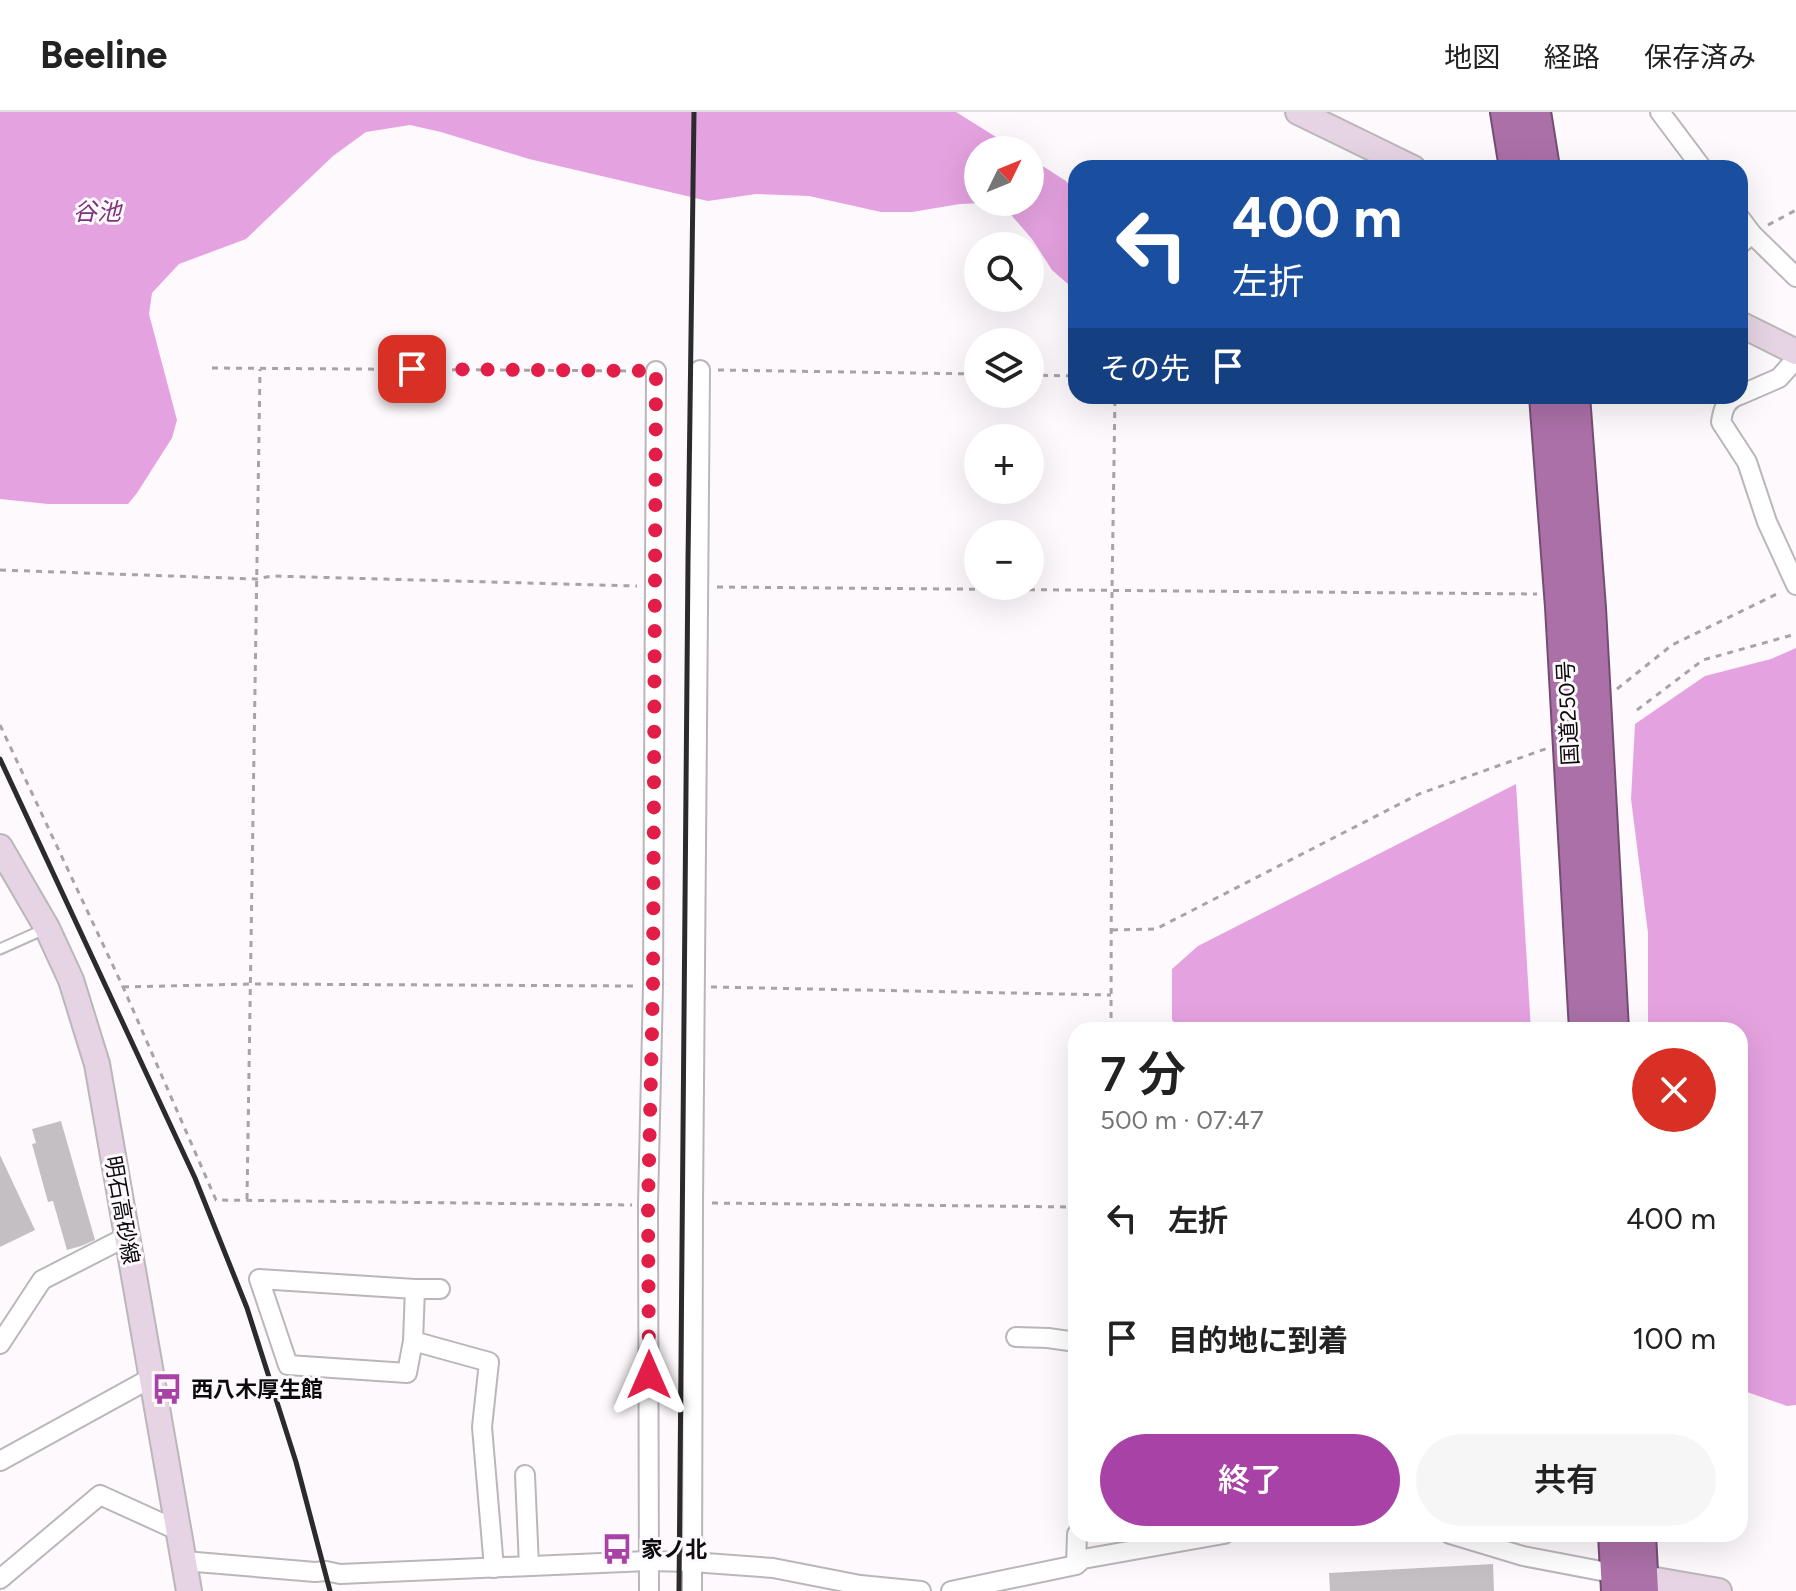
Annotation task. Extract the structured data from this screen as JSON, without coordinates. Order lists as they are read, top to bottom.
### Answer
{
  "streets": {
    "highway": ["国道250号"],
    "main road": ["明石高砂線"]
  },
  "water": ["谷池"],
  "places": {
    "bus stop": ["西八木厚生館", "家ノ北"]
  },
  "north": "top right",
  "page": {
    "header": "Beeline",
    "nav": ["地図", "経路", "保存済み"],
    "map_buttons": ["+", "−"],
    "turn": ["400 m", "左折"],
    "then": "その先",
    "heading": ["7 分", "500 m · 07:47"],
    "list": [
      {
        "name": "左折",
        "value": "400 m"
      },
      {
        "name": "目的地に到着",
        "value": "100 m"
      }
    ],
    "buttons": ["終了", "共有"]
  }
}
